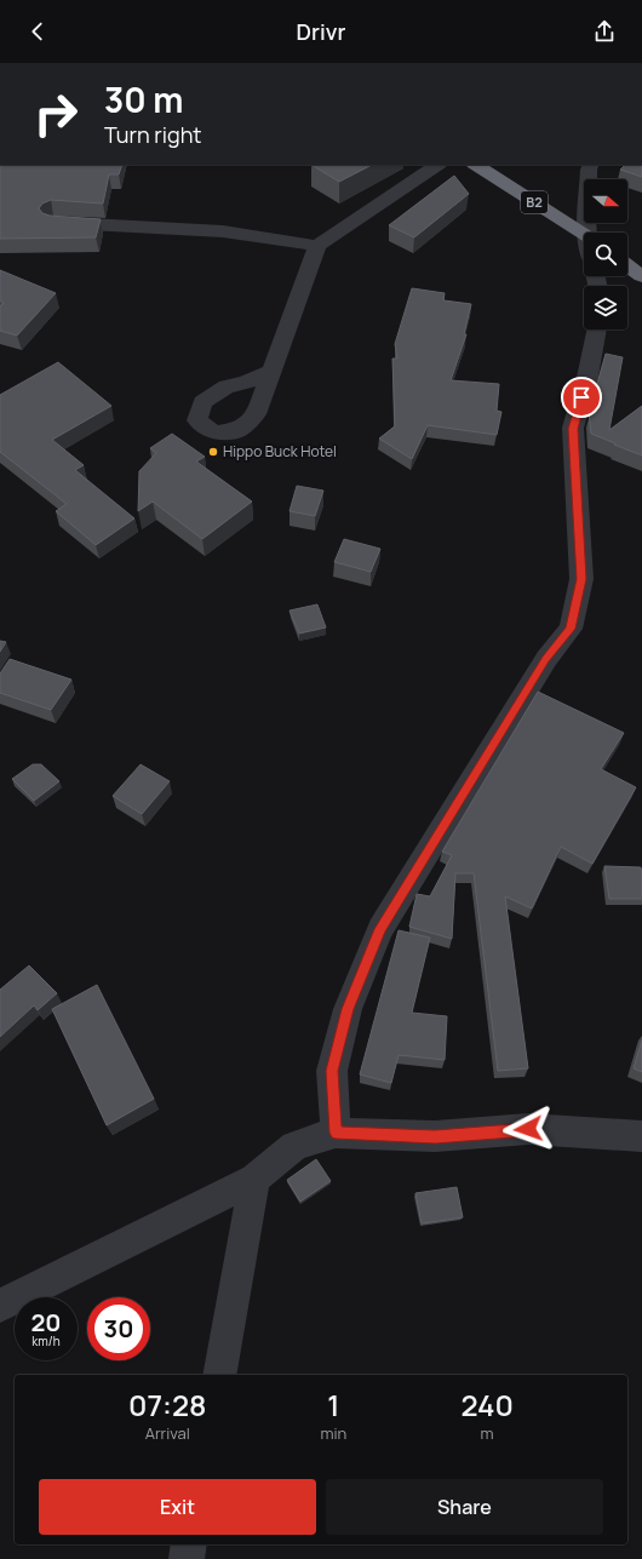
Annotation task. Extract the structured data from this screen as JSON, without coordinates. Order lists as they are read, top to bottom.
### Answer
{
  "streets": {
    "highway": ["B2"]
  },
  "places": ["Hippo Buck Hotel"],
  "north": "right",
  "page": {
    "header": "Drivr",
    "turn": ["30 m", "Turn right"],
    "speed": "20 km/h",
    "limit": "30",
    "eta": [
      "07:28",
      "Arrival",
      "1",
      "min",
      "240",
      "m"
    ],
    "buttons": ["Exit", "Share"]
  }
}
